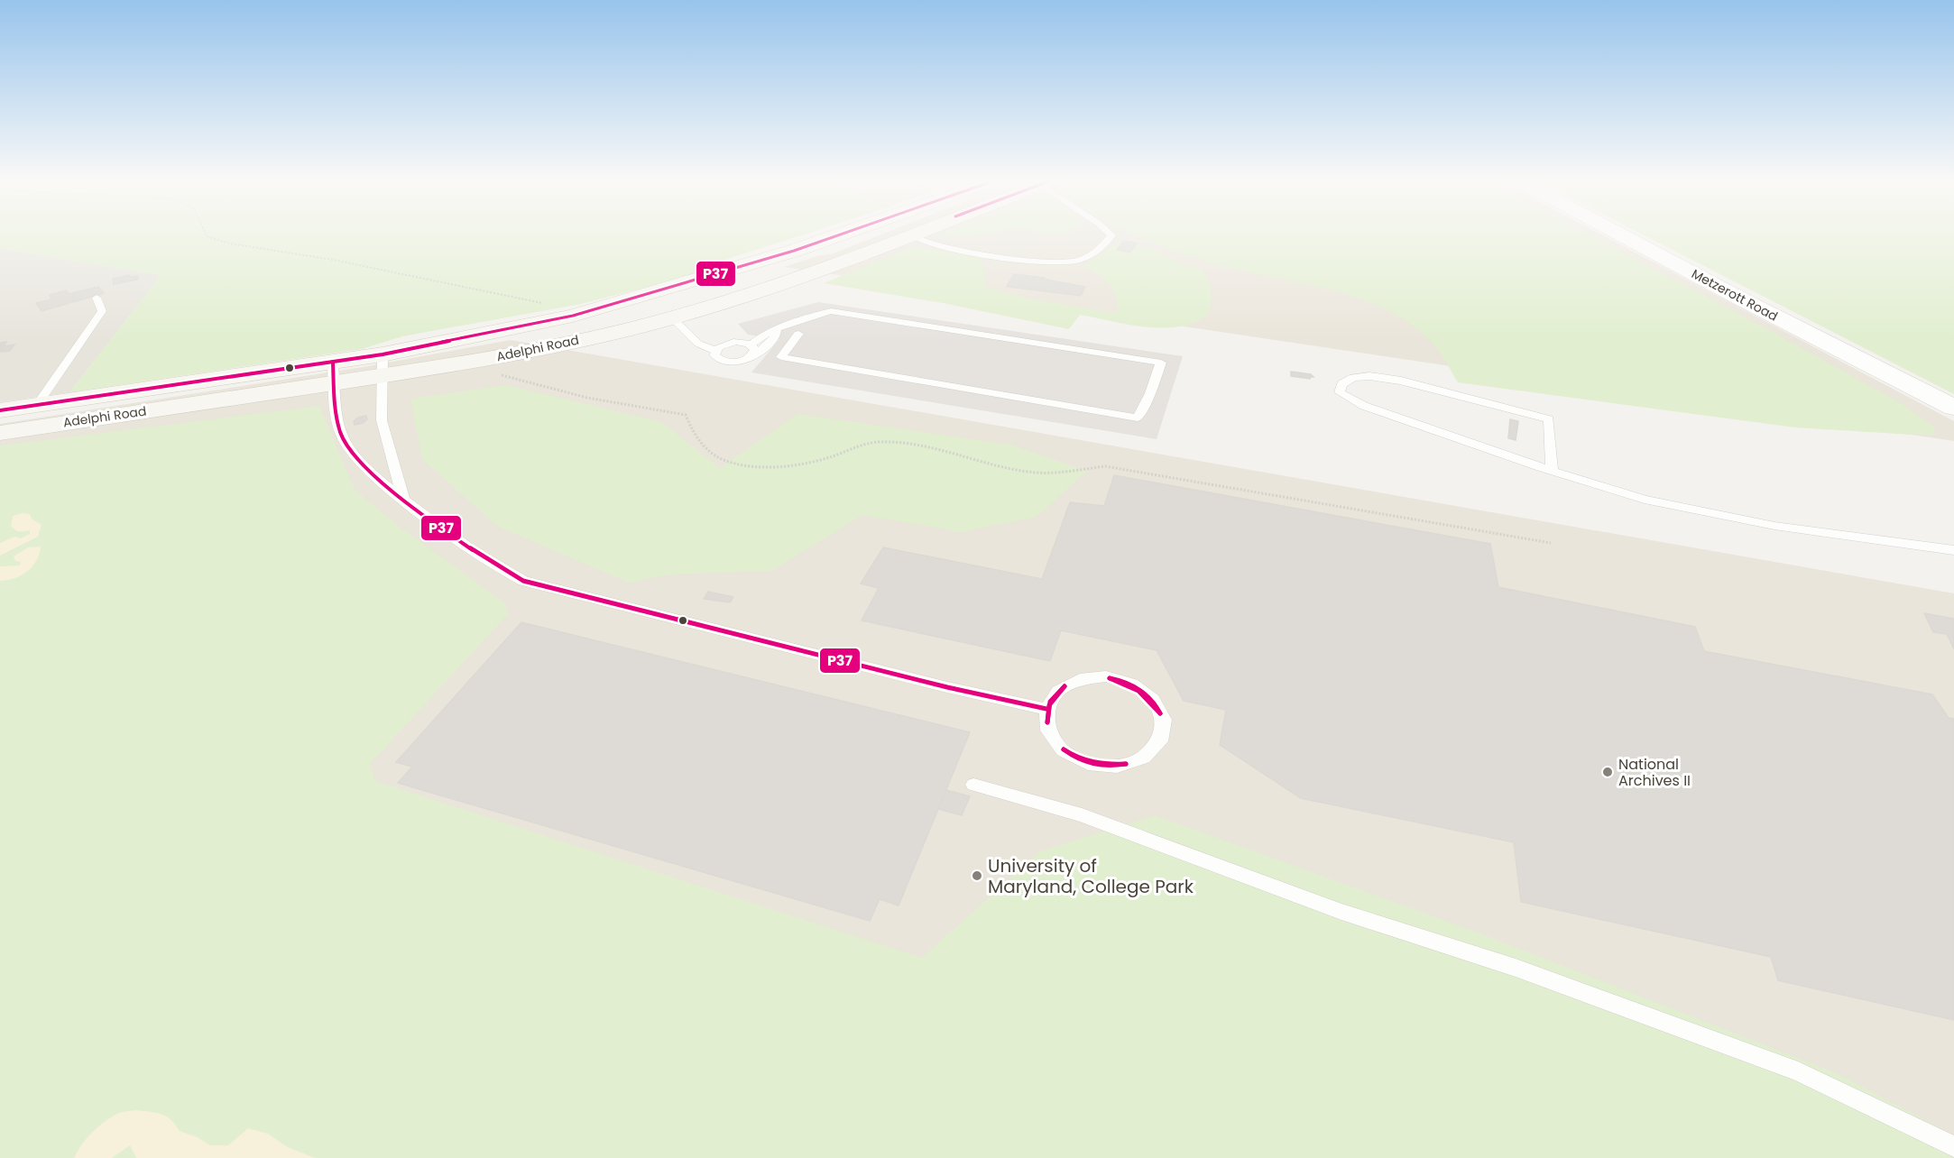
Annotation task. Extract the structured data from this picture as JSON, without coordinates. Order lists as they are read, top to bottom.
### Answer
{
  "streets": {
    "main road": ["Adelphi Road"],
    "street": ["Metzerott Road"]
  },
  "places": ["National Archives II", "University of Maryland, College Park"],
  "lines": ["transit line P37"]
}
